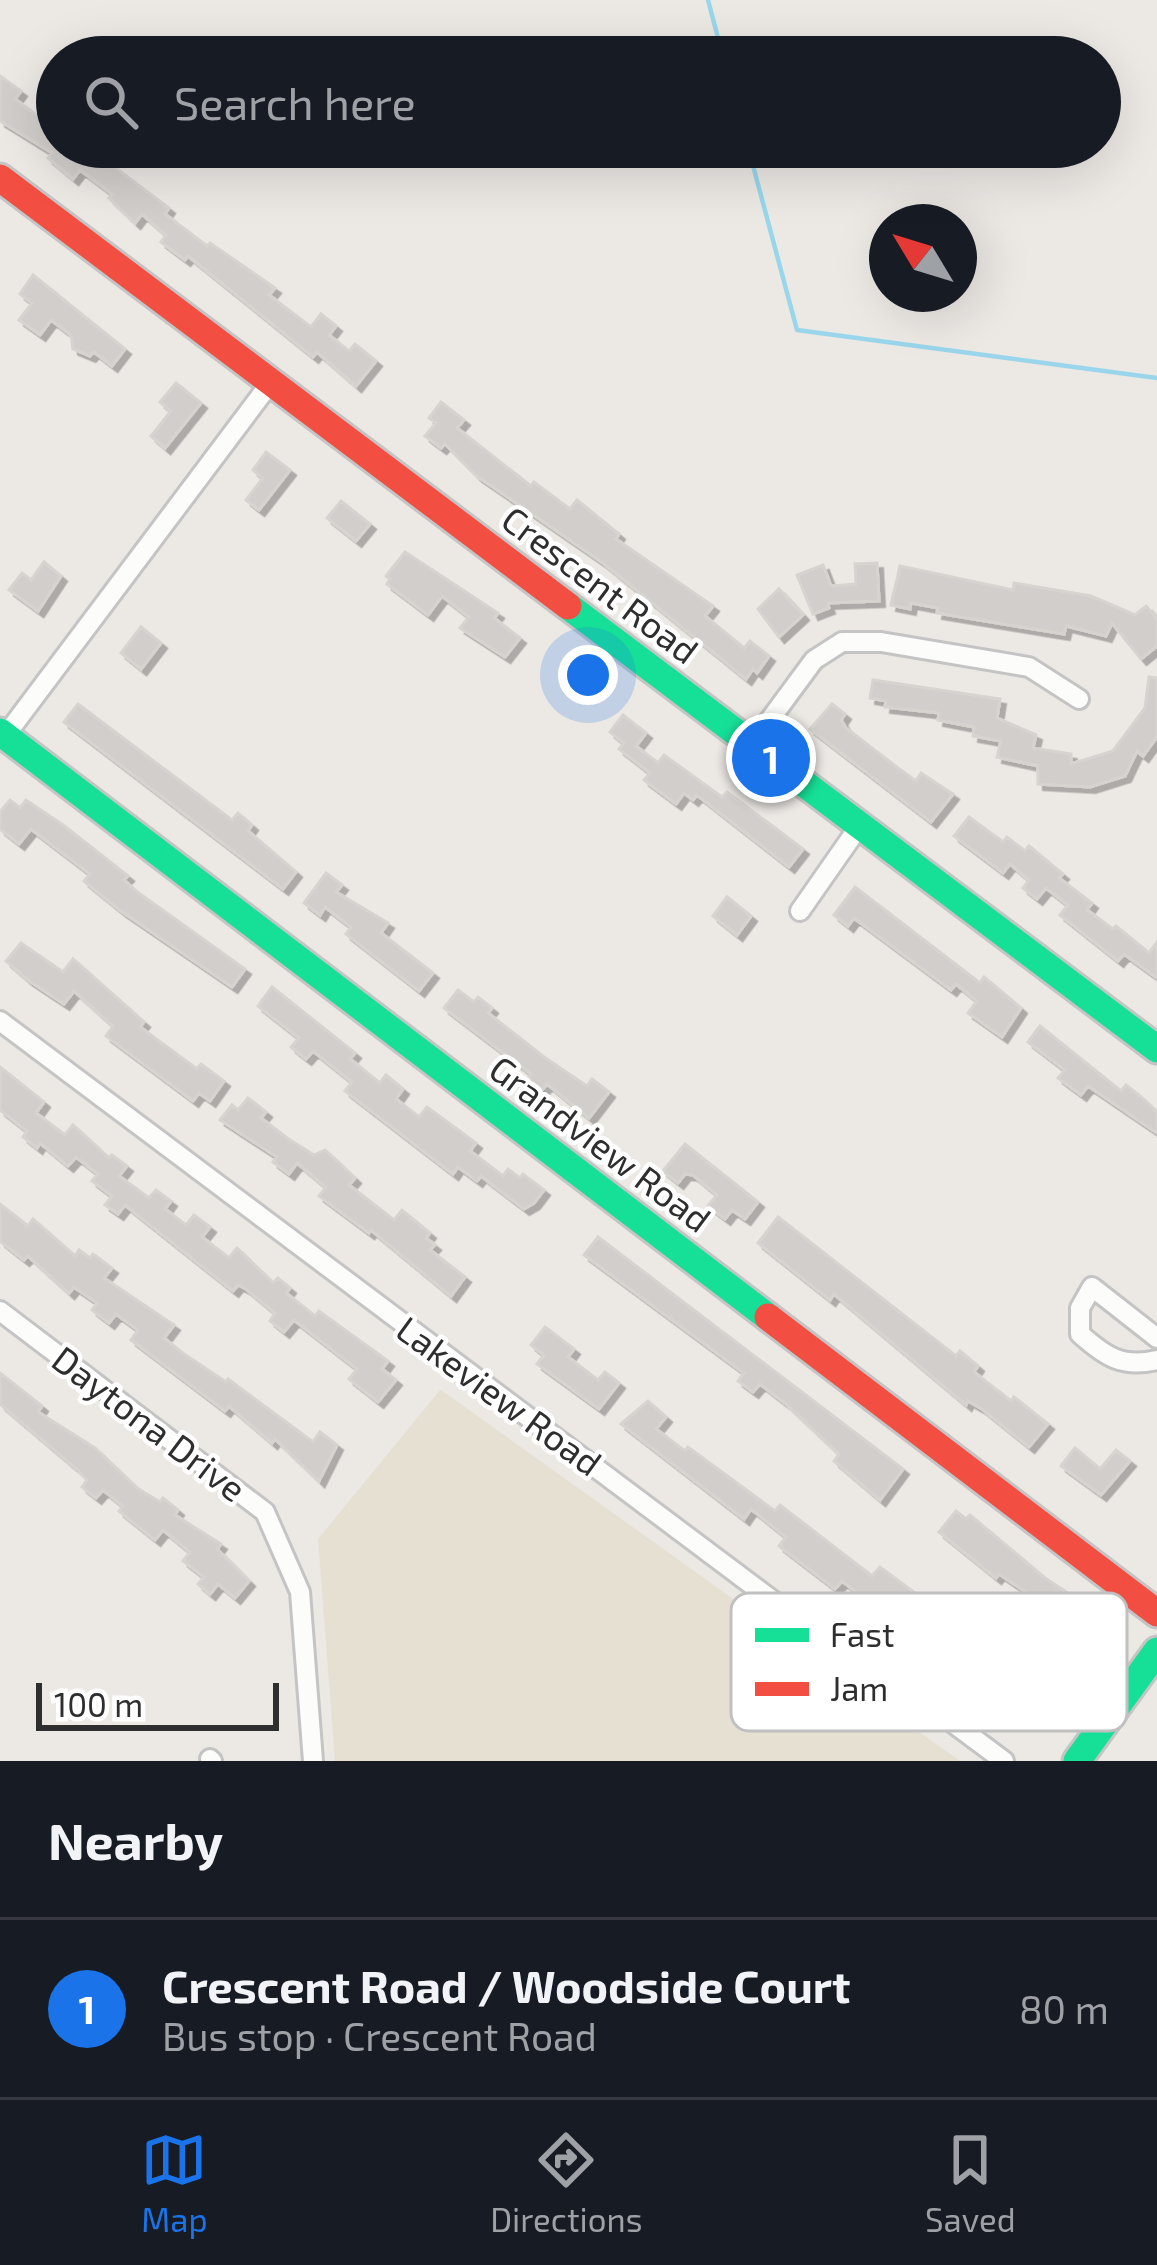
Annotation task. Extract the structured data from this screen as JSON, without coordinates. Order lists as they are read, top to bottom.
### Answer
{
  "streets": {
    "street": [
      "Crescent Road",
      "Grandview Road",
      "Lakeview Road",
      "Daytona Drive"
    ]
  },
  "legend": ["Fast", "Jam"],
  "scale_bar": "100 m",
  "north": "top left",
  "page": {
    "search": "Search here",
    "pins": "1",
    "scale": "100 m",
    "heading": "Nearby",
    "list": [
      {
        "mark": "1",
        "name": "Crescent Road / Woodside Court",
        "note": "Bus stop · Crescent Road",
        "value": "80 m"
      }
    ],
    "nav": ["Map", "Directions", "Saved"]
  }
}
